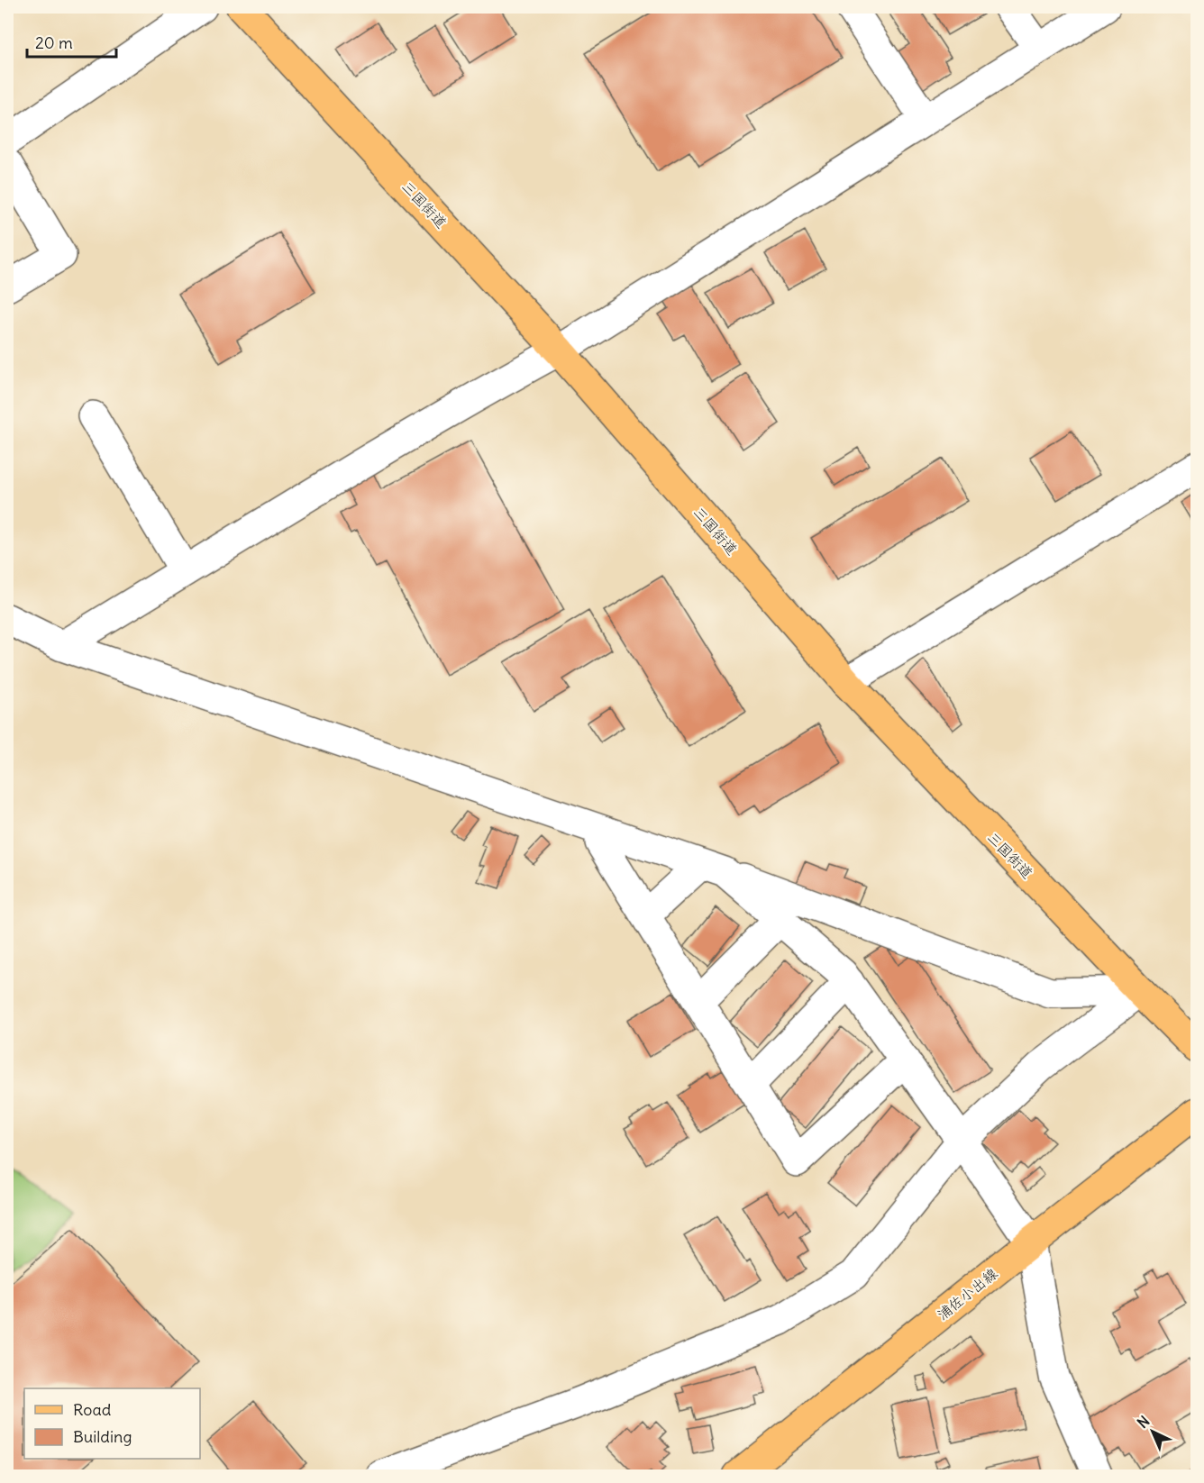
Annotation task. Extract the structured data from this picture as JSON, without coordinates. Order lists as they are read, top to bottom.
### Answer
{
  "streets": {
    "main road": ["三国街道", "浦佐小出線"]
  },
  "legend": ["Road", "Building"],
  "scale_bar": "20 m",
  "north": "top left"
}
